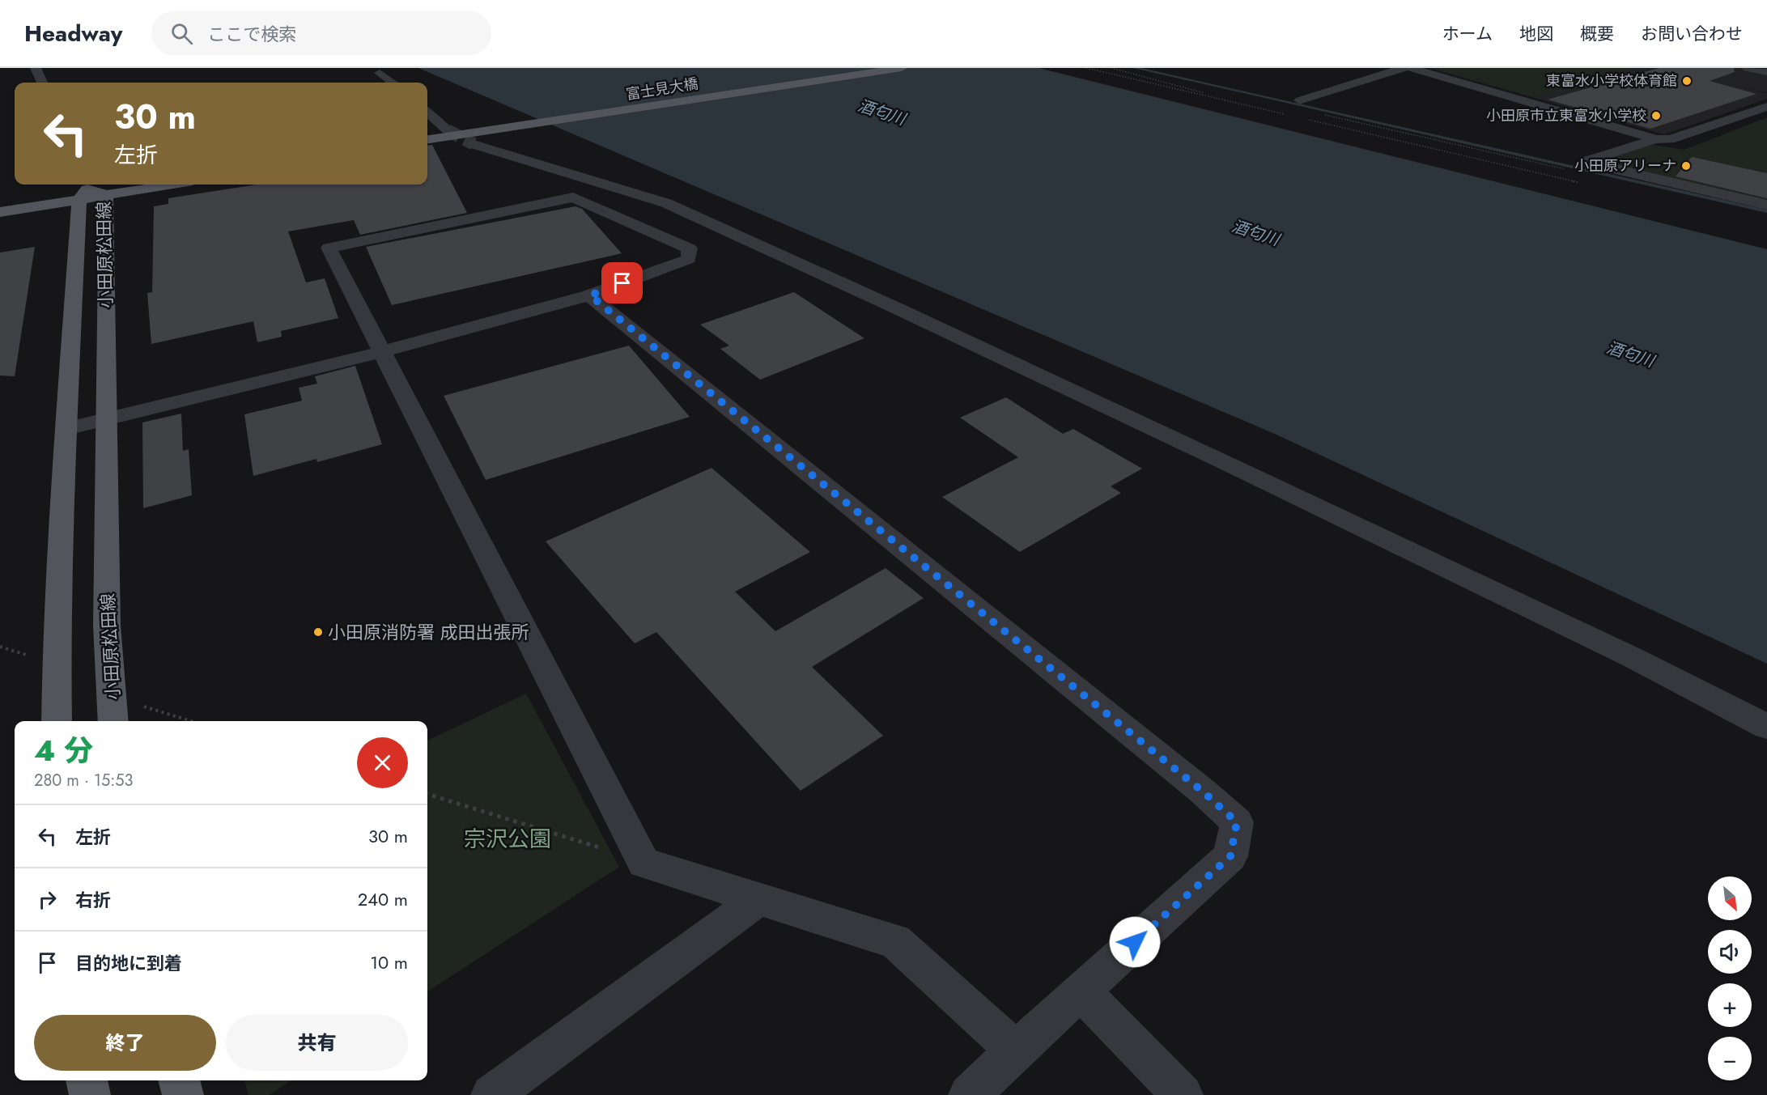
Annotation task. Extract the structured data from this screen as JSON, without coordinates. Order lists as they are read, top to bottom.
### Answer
{
  "streets": {
    "main road": ["富士見大橋", "小田原松田線"]
  },
  "water": ["酒匂川"],
  "parks": ["宗沢公園"],
  "places": [
    "東富水小学校体育館",
    "小田原市立東富水小学校",
    "小田原アリーナ",
    "小田原消防署 成田出張所"
  ],
  "north": "bottom right",
  "page": {
    "header": "Headway",
    "search": "ここで検索",
    "nav": [
      "ホーム",
      "地図",
      "概要",
      "お問い合わせ"
    ],
    "turn": ["30 m", "左折"],
    "heading": ["4 分", "280 m · 15:53"],
    "list": [
      {
        "name": "左折",
        "value": "30 m"
      },
      {
        "name": "右折",
        "value": "240 m"
      },
      {
        "name": "目的地に到着",
        "value": "10 m"
      }
    ],
    "map_buttons": ["+", "−"],
    "buttons": ["終了", "共有"]
  }
}
